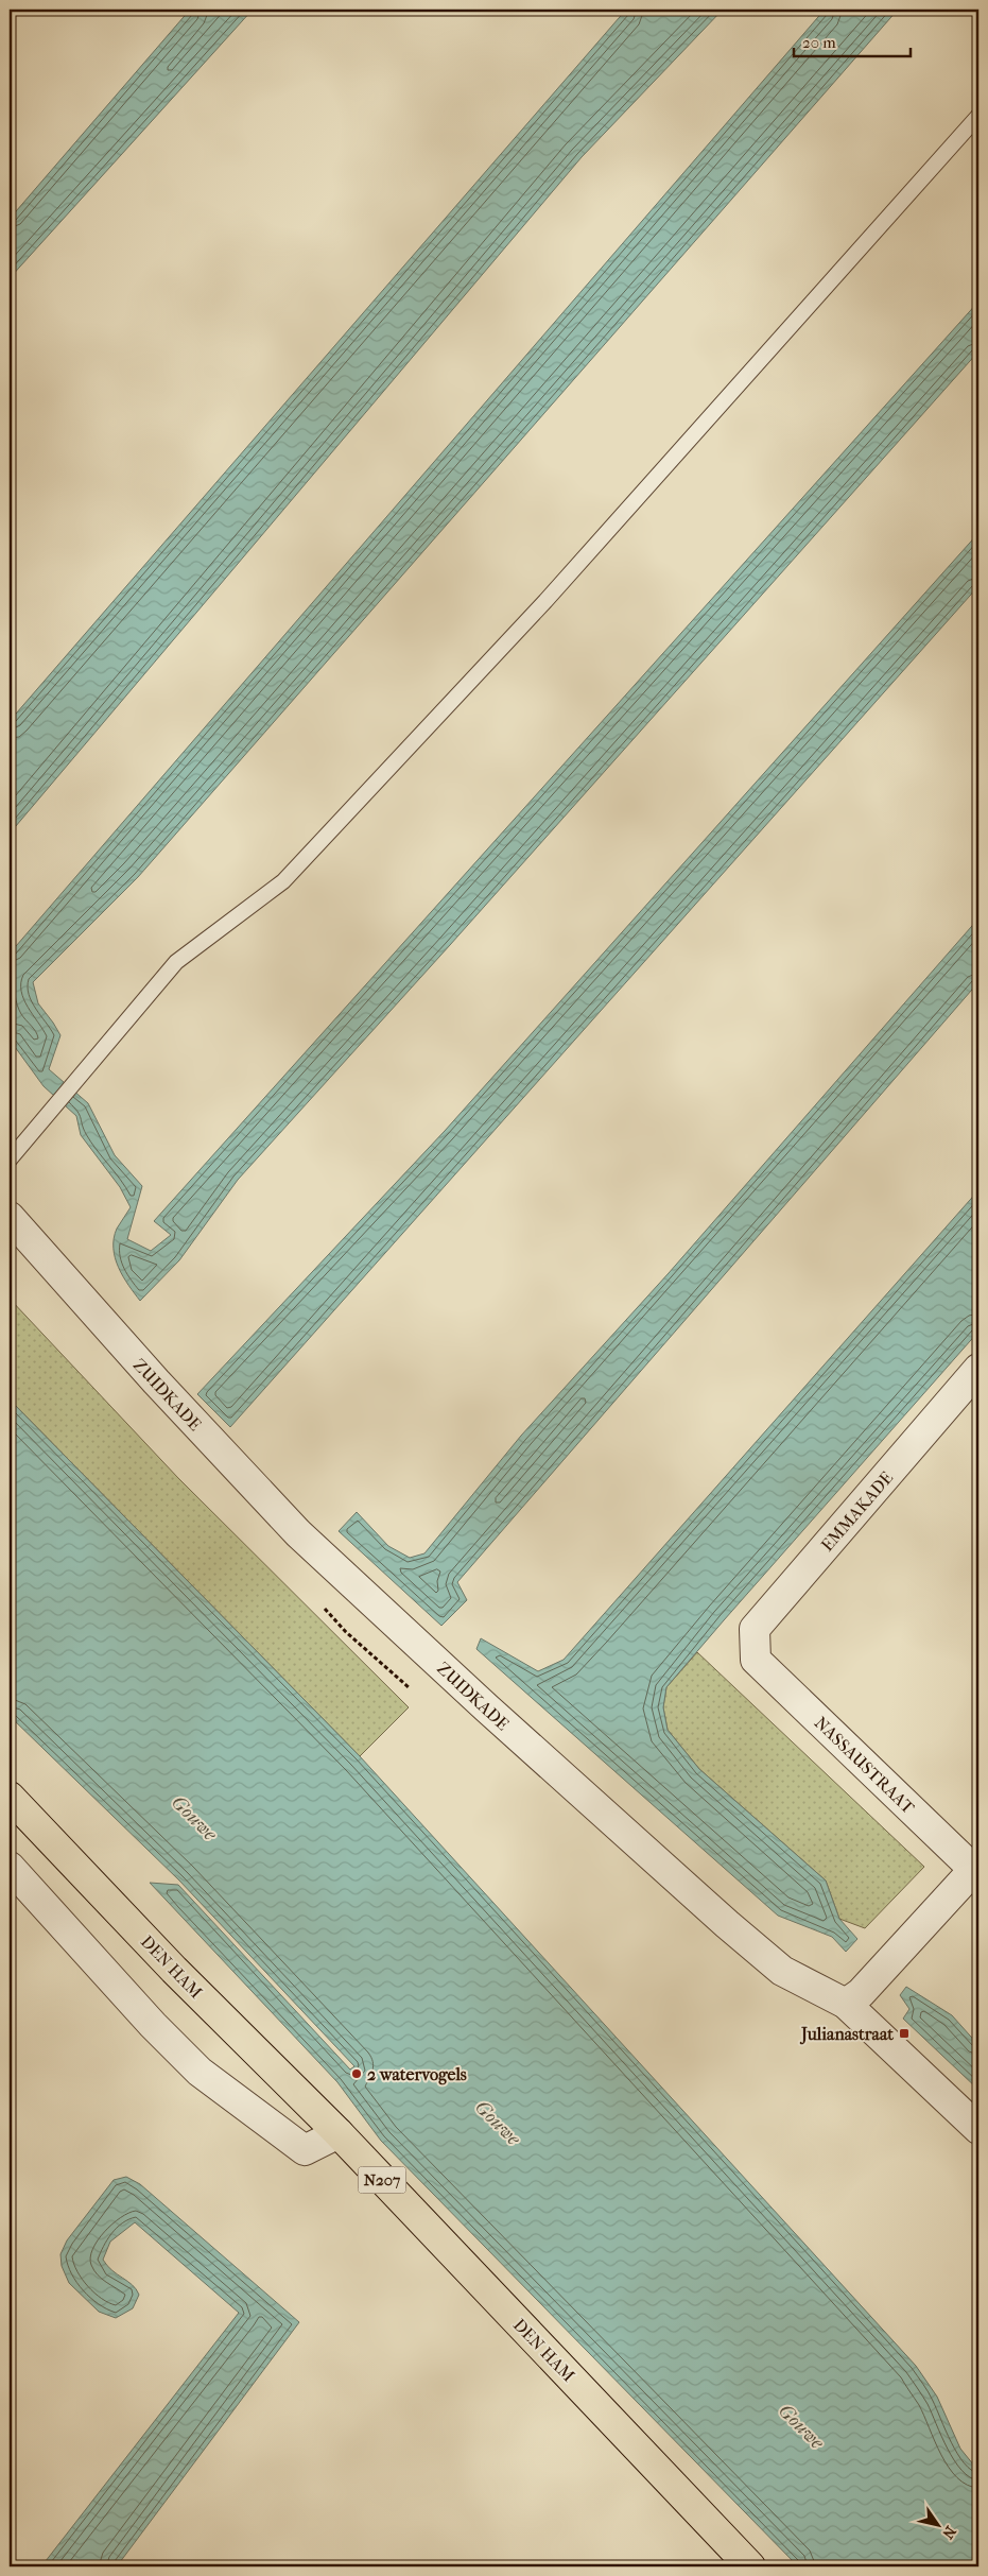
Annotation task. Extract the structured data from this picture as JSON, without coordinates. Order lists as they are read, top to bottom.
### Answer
{
  "streets": {
    "main road": ["DEN HAM", "N207"],
    "street": ["ZUIDKADE", "EMMAKADE", "NASSAUSTRAAT"]
  },
  "crossings": [
    ["EMMAKADE", "NASSAUSTRAAT"]
  ],
  "water": ["Gouwe"],
  "places": {
    "transit": ["Julianastraat"],
    "other": ["2 watervogels"]
  },
  "scale_bar": "20 m",
  "north": "bottom right"
}
